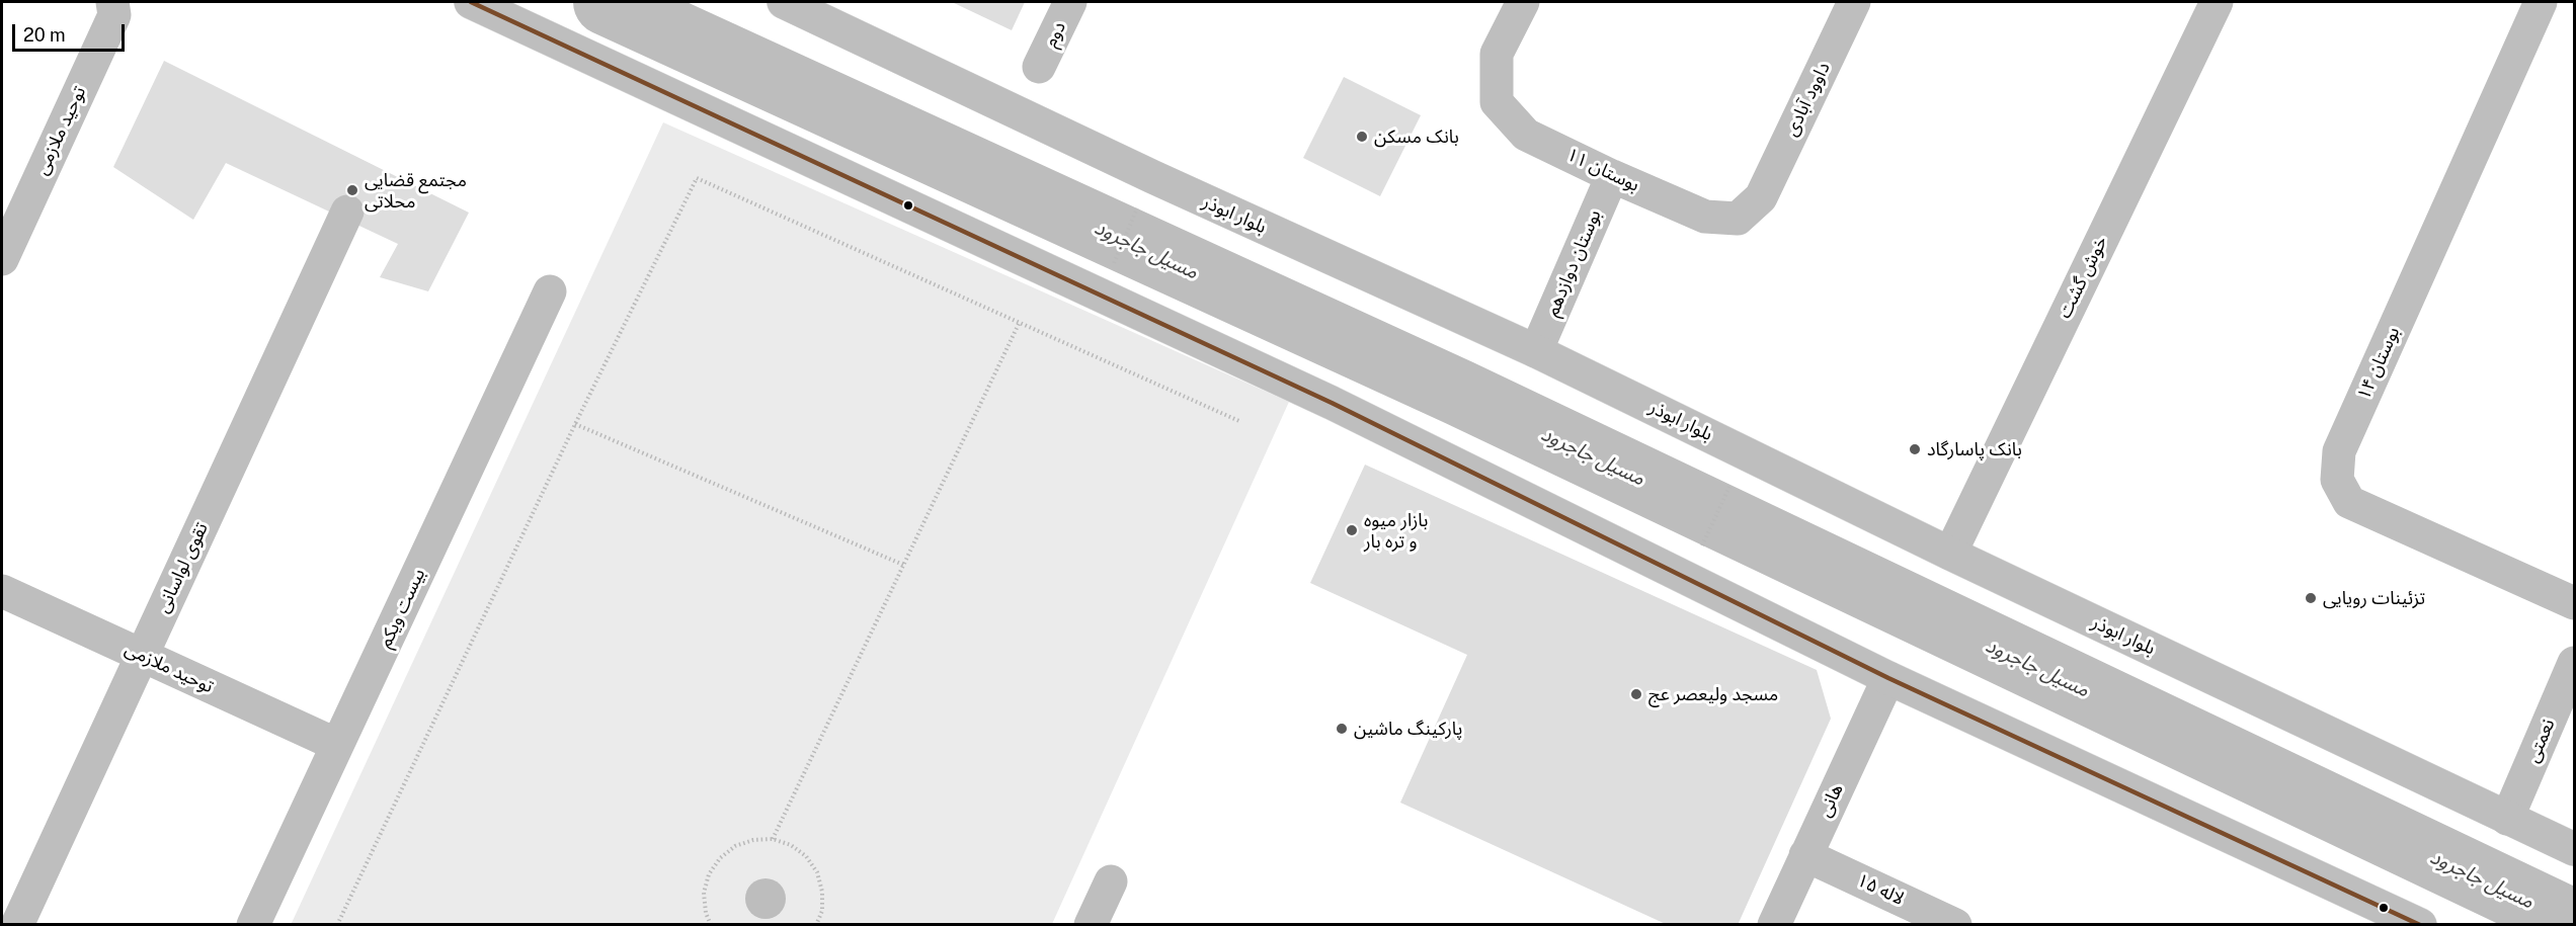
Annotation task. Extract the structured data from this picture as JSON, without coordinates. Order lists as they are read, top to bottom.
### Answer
{
  "streets": {
    "street": [
      "دوم",
      "داوود آبادی",
      "توحید ملازمی",
      "بوستان ۱۱",
      "بلوار ابوذر",
      "بوستان دوازدهم",
      "خوش گشت",
      "بوستان ۱۴",
      "تقوی لواسانی",
      "بیست ویکم",
      "نعمتی",
      "هانی",
      "لاله ۱۵"
    ]
  },
  "crossings": [
    ["داوود آبادی", "بوستان ۱۱"],
    ["توحید ملازمی", "تقوی لواسانی"],
    ["توحید ملازمی", "بیست ویکم"],
    ["بوستان ۱۱", "بوستان دوازدهم"],
    ["بلوار ابوذر", "بوستان دوازدهم"],
    ["بلوار ابوذر", "خوش گشت"],
    ["بلوار ابوذر", "نعمتی"],
    ["هانی", "لاله ۱۵"]
  ],
  "water": ["مسیل جاجرود"],
  "places": [
    "بانک مسکن",
    "مجتمع قضایی محلاتی",
    "بانک پاسارگاد",
    "بازار میوه و تره بار",
    "تزئینات رویایی",
    "مسجد ولیعصر عج",
    "پارکینگ ماشین"
  ],
  "scale_bar": "20 m"
}
